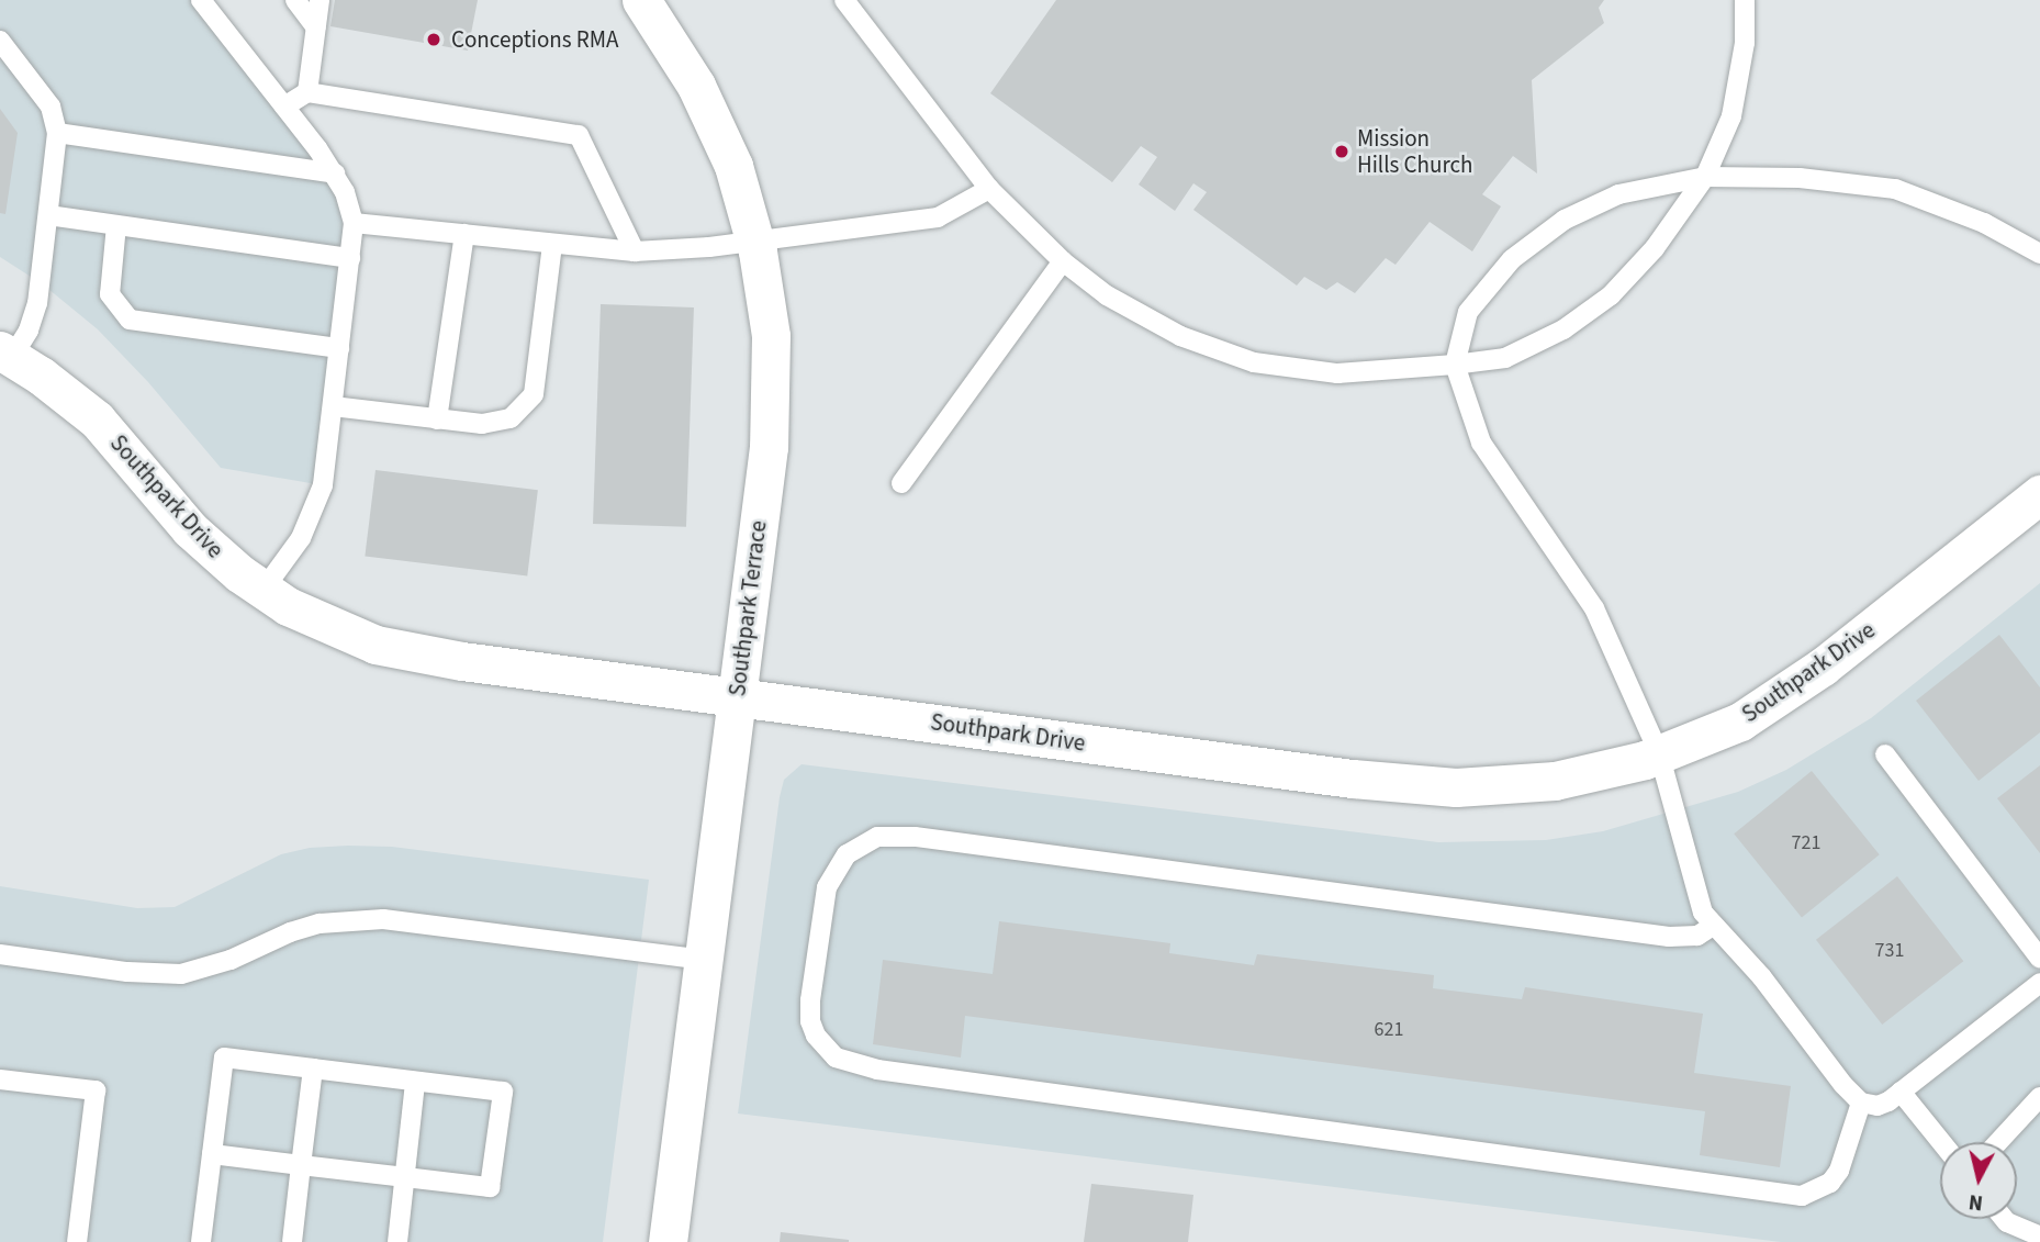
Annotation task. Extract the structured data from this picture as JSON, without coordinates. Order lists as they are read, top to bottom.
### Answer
{
  "streets": {
    "street": ["Southpark Drive", "Southpark Terrace"]
  },
  "crossings": [
    ["Southpark Drive", "Southpark Terrace"]
  ],
  "places": ["Conceptions RMA", "Mission Hills Church"],
  "house_numbers": ["721", "731", "621"],
  "north": "bottom"
}
